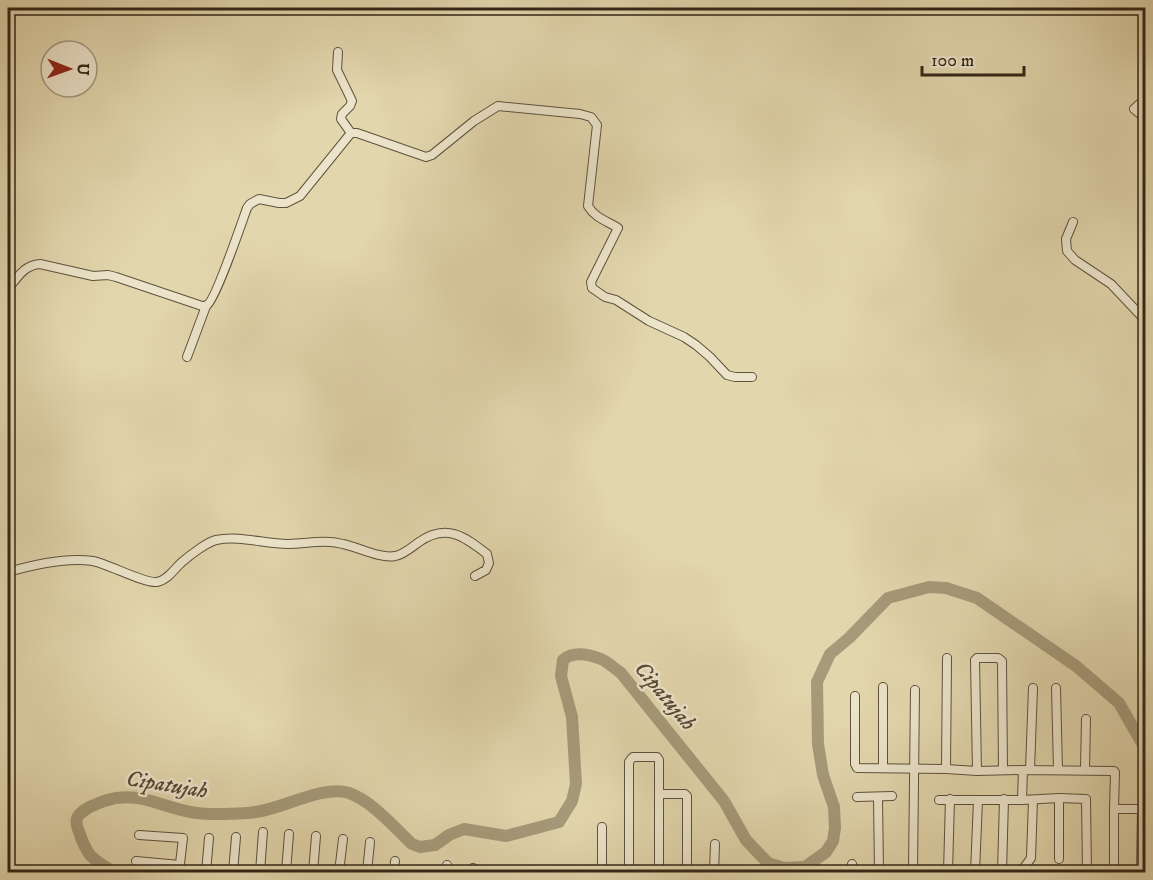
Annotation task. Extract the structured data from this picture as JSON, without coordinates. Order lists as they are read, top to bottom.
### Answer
{
  "water": ["Cipatujah"],
  "scale_bar": "100 m",
  "north": "right"
}
